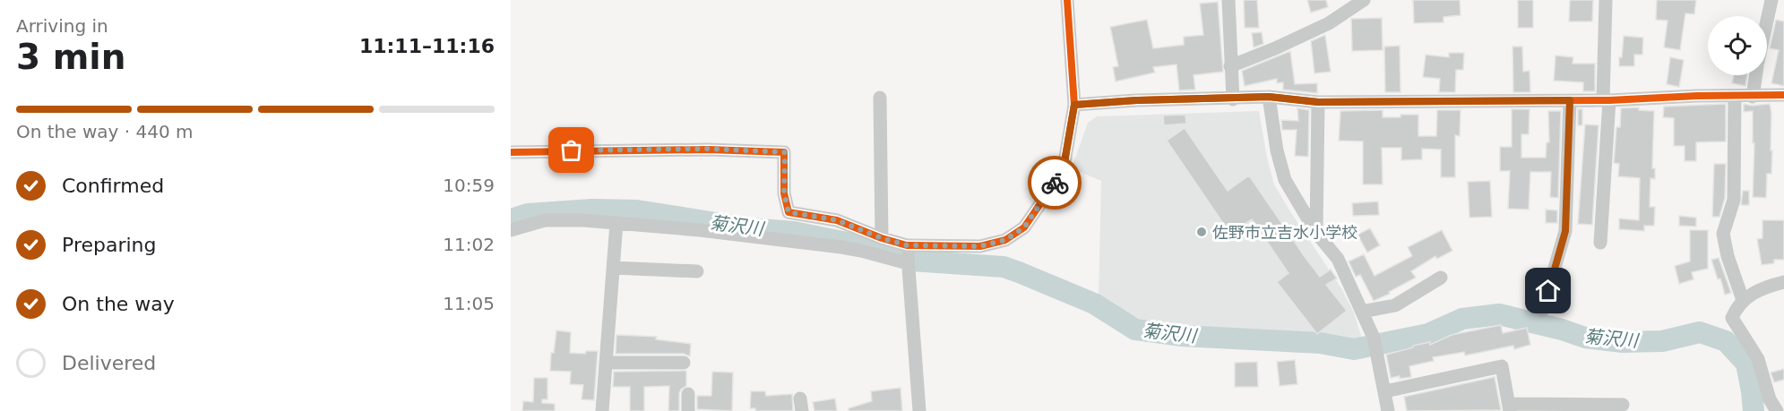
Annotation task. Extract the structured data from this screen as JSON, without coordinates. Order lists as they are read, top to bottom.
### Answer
{
  "water": ["菊沢川"],
  "places": ["佐野市立吉水小学校"],
  "page": {
    "heading": ["3 min", "Arriving in", "11:11–11:16"],
    "bar": "On the way · 440 m",
    "list": [
      ["Confirmed", "10:59"],
      ["Preparing", "11:02"],
      ["On the way", "11:05"],
      "Delivered"
    ]
  }
}
